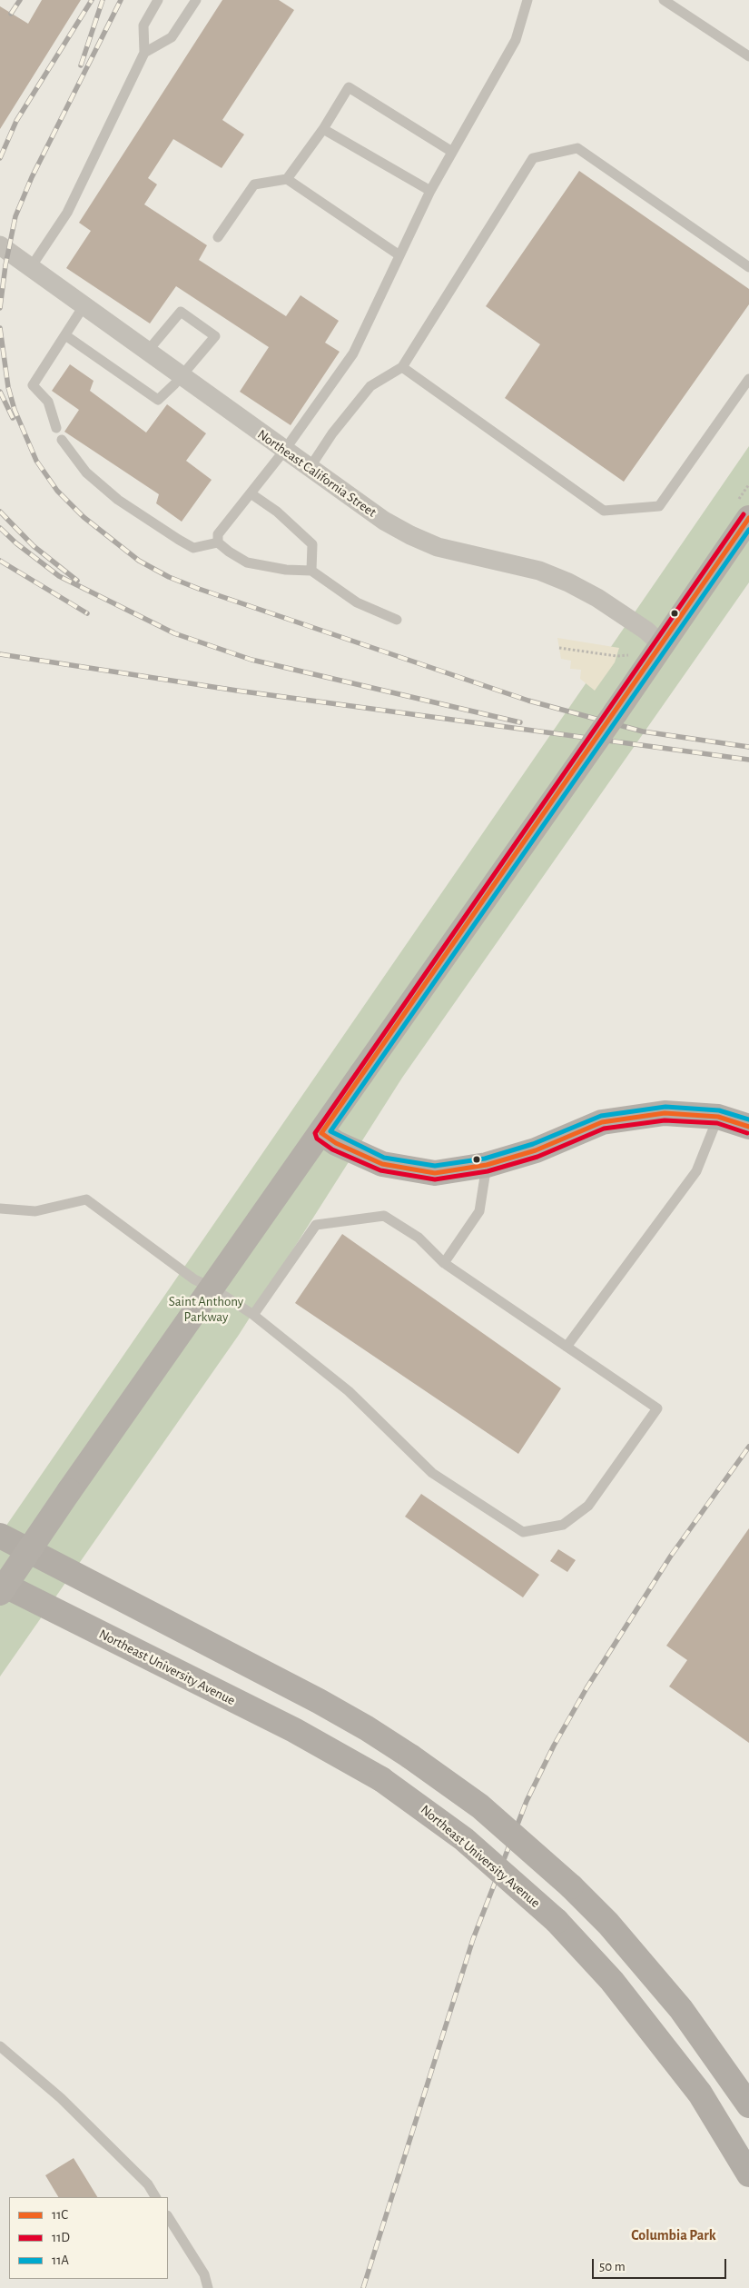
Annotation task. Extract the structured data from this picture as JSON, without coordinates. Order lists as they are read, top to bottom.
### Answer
{
  "streets": {
    "main road": ["Northeast University Avenue"],
    "street": ["Northeast California Street"]
  },
  "districts": ["Columbia Park"],
  "parks": ["Saint Anthony Parkway"],
  "lines": ["transit line 11D", "transit line 11C", "transit line 11A"],
  "legend": ["11C", "11D", "11A"],
  "scale_bar": "50 m"
}
